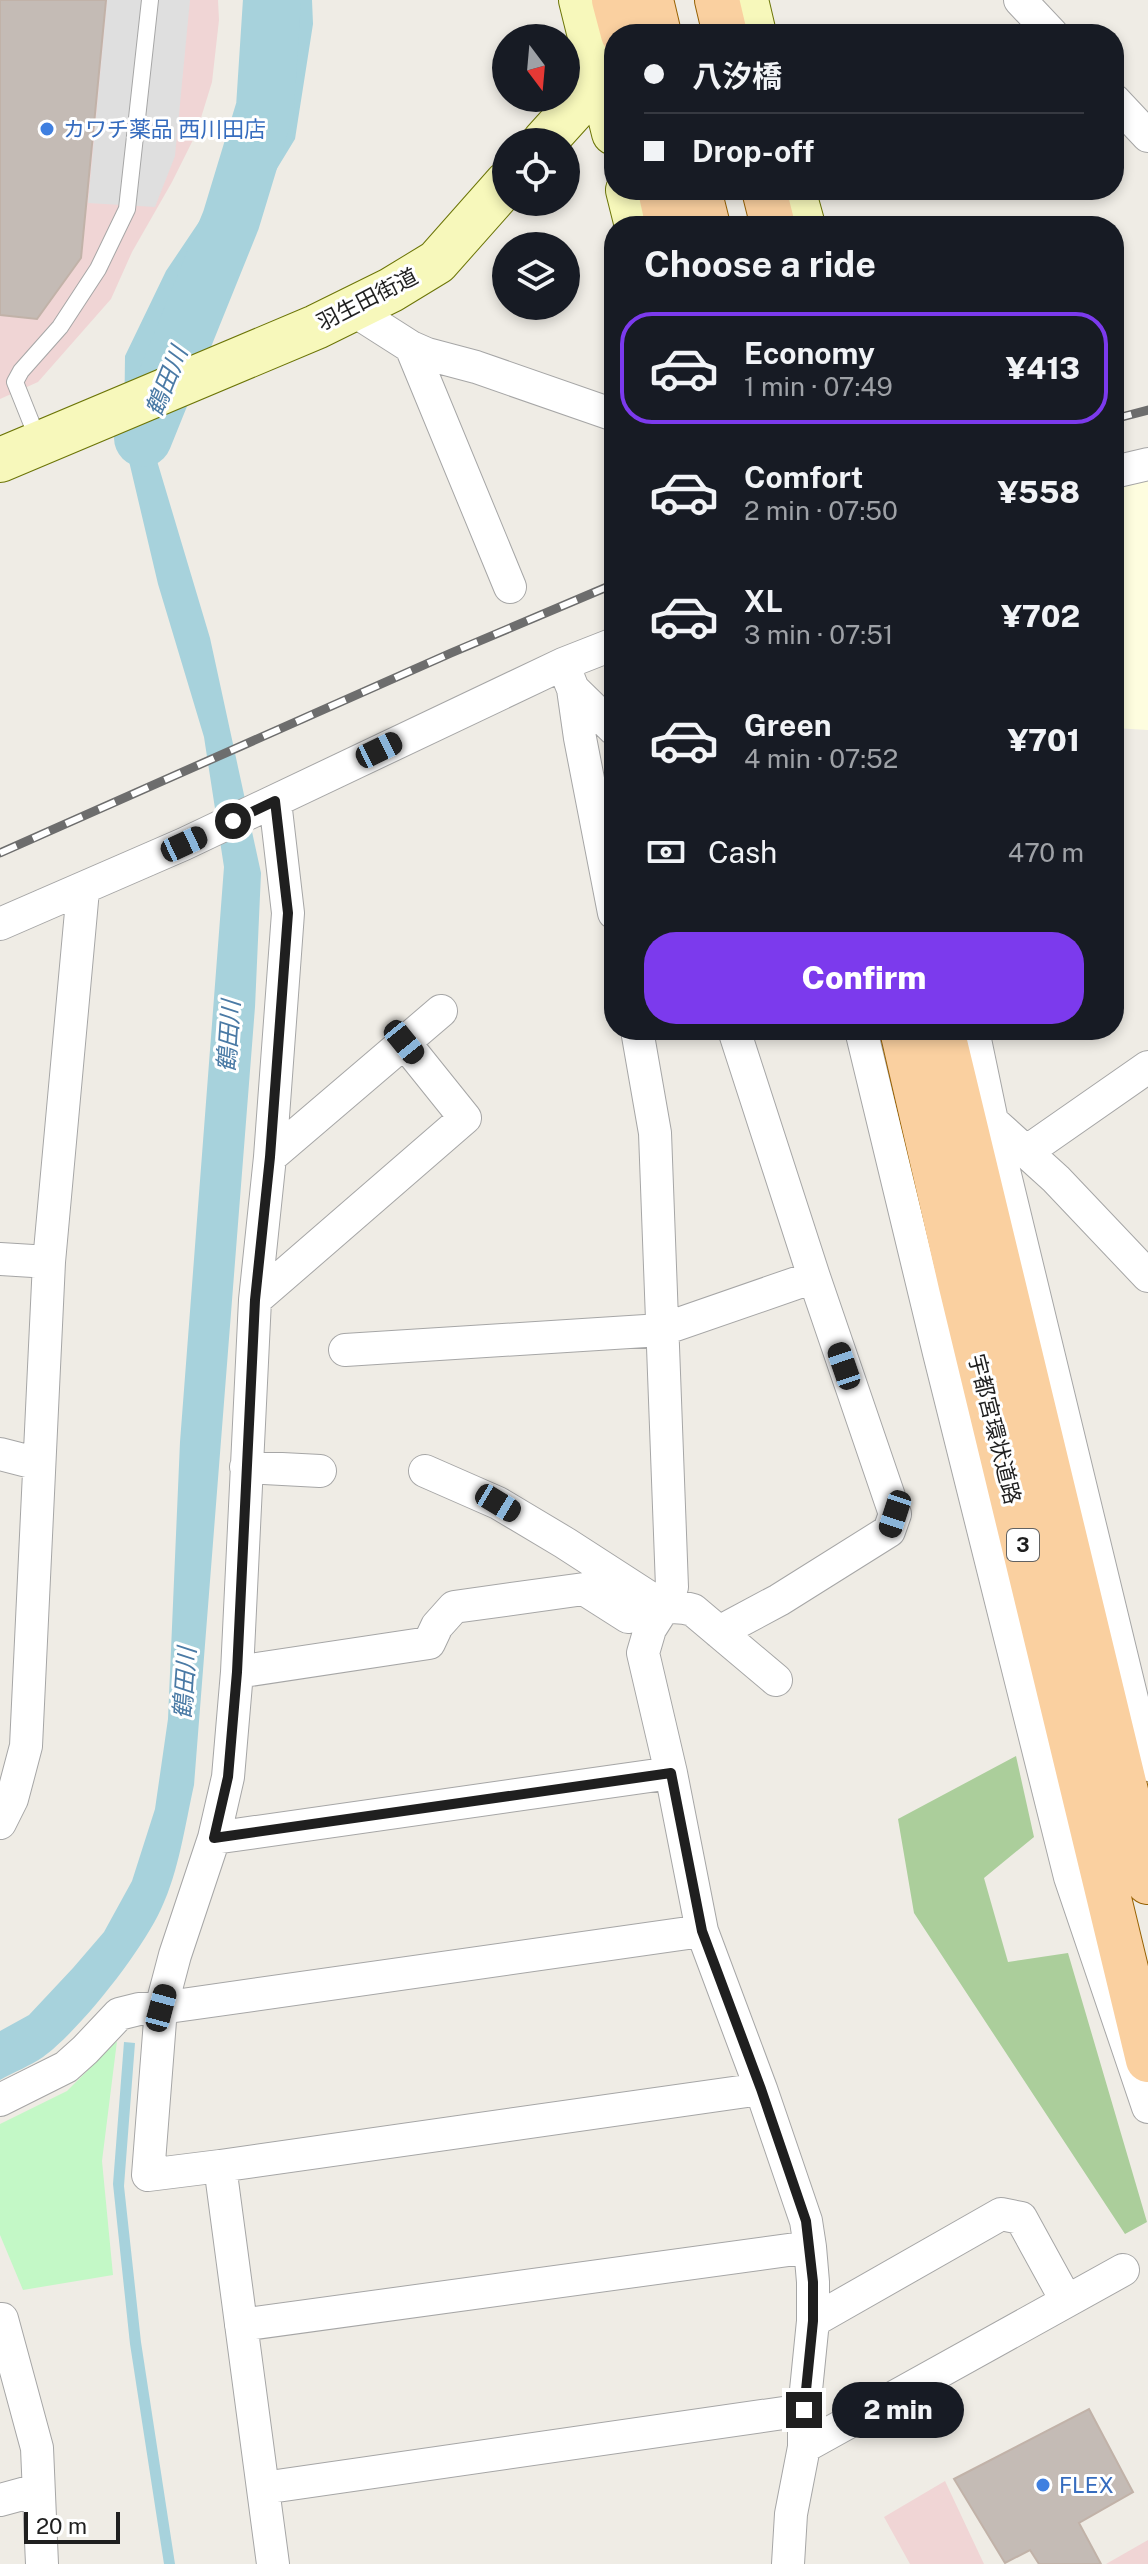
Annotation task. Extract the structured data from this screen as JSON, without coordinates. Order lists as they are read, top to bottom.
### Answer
{
  "streets": {
    "main road": ["羽生田街道", "宇都宮環状道路", "3"]
  },
  "water": ["鶴田川"],
  "places": ["カワチ薬品 西川田店", "FLEX"],
  "scale_bar": "20 m",
  "north": "bottom",
  "page": {
    "banner": ["八汐橋", "Drop-off"],
    "heading": "Choose a ride",
    "list": [
      {
        "name": "Economy",
        "note": "1 min · 07:49",
        "value": "¥413"
      },
      {
        "name": "Comfort",
        "note": "2 min · 07:50",
        "value": "¥558"
      },
      {
        "name": "XL",
        "note": "3 min · 07:51",
        "value": "¥702"
      },
      {
        "name": "Green",
        "note": "4 min · 07:52",
        "value": "¥701"
      }
    ],
    "pay": ["Cash", "470 m"],
    "buttons": "Confirm",
    "bubble": "2 min",
    "scale": "20 m"
  }
}
